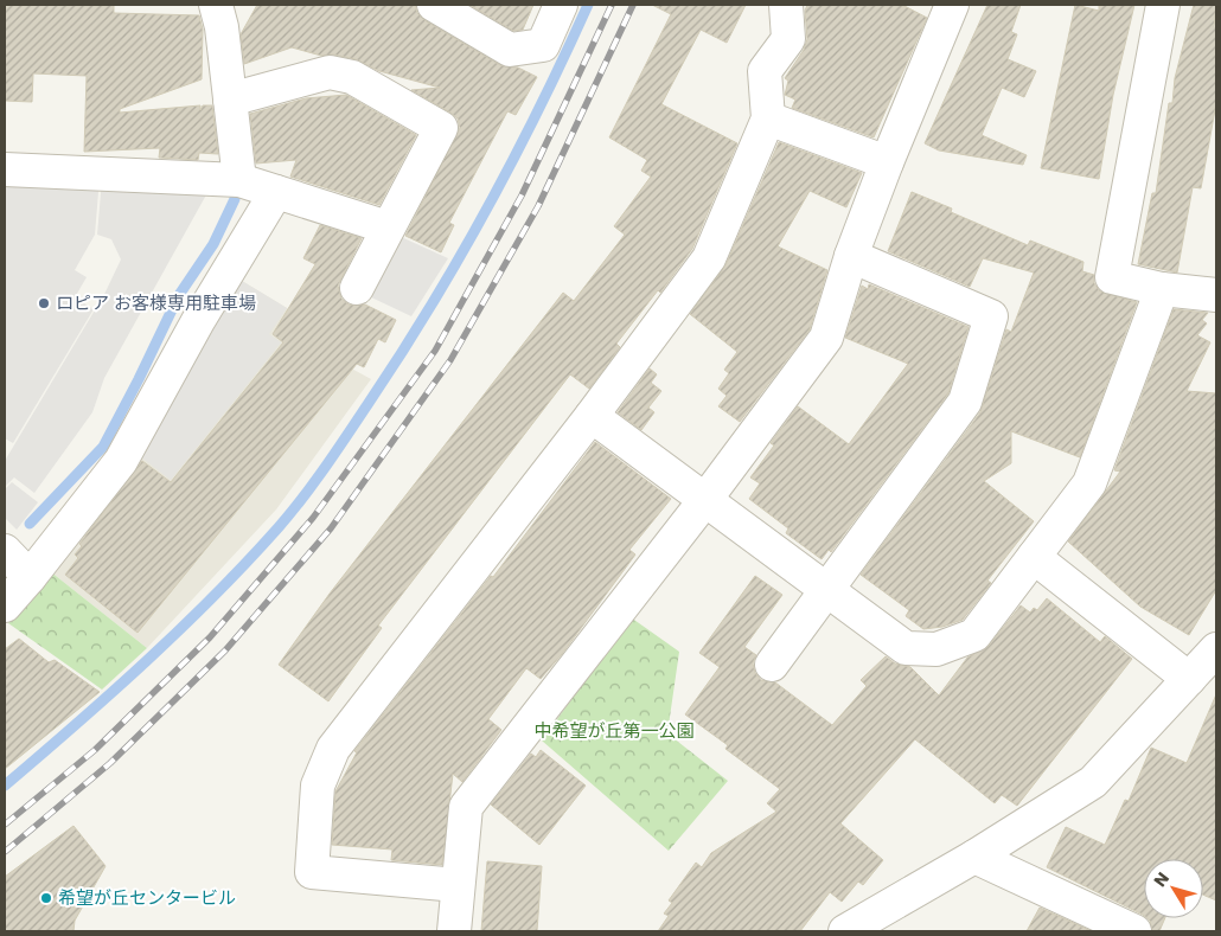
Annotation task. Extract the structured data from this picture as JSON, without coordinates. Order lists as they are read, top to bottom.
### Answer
{
  "parks": ["中希望が丘第一公園"],
  "places": ["ロピア お客様専用駐車場", "希望が丘センタービル"],
  "north": "top left"
}
